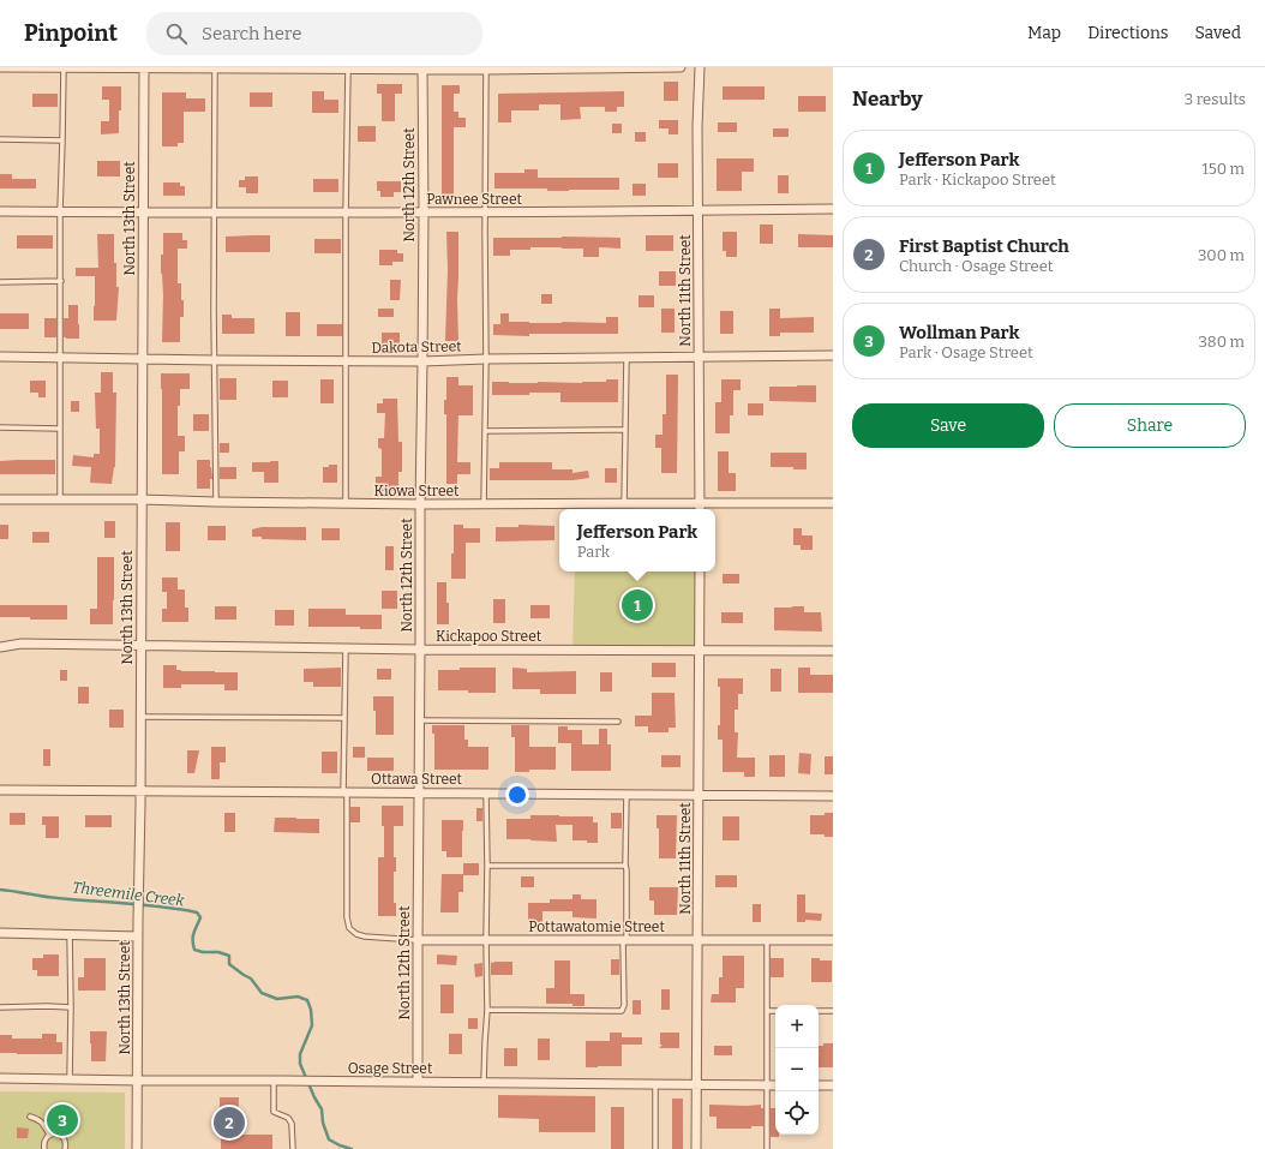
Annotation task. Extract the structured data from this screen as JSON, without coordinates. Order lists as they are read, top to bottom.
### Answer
{
  "streets": {
    "street": [
      "North 12th Street",
      "Pawnee Street",
      "North 13th Street",
      "North 11th Street",
      "Dakota Street",
      "Kiowa Street",
      "Kickapoo Street",
      "Ottawa Street",
      "Pottawatomie Street",
      "Osage Street"
    ]
  },
  "crossings": [
    ["North 12th Street", "Pawnee Street"],
    ["North 12th Street", "Dakota Street"],
    ["North 12th Street", "Kiowa Street"],
    ["North 12th Street", "Kickapoo Street"],
    ["North 12th Street", "Ottawa Street"],
    ["North 12th Street", "Pottawatomie Street"],
    ["North 12th Street", "Osage Street"],
    ["Pawnee Street", "North 13th Street"],
    ["Pawnee Street", "North 11th Street"],
    ["North 13th Street", "Dakota Street"],
    ["North 13th Street", "Kiowa Street"],
    ["North 13th Street", "Kickapoo Street"],
    ["North 13th Street", "Ottawa Street"],
    ["North 13th Street", "Osage Street"],
    ["North 11th Street", "Dakota Street"],
    ["North 11th Street", "Kiowa Street"],
    ["North 11th Street", "Kickapoo Street"],
    ["North 11th Street", "Ottawa Street"],
    ["North 11th Street", "Pottawatomie Street"],
    ["North 11th Street", "Osage Street"]
  ],
  "water": ["Threemile Creek"],
  "page": {
    "header": "Pinpoint",
    "search": "Search here",
    "nav": ["Map", "Directions", "Saved"],
    "heading": ["Nearby", "3 results"],
    "list": [
      {
        "mark": "1",
        "name": "Jefferson Park",
        "note": "Park · Kickapoo Street",
        "value": "150 m"
      },
      {
        "mark": "2",
        "name": "First Baptist Church",
        "note": "Church · Osage Street",
        "value": "300 m"
      },
      {
        "mark": "3",
        "name": "Wollman Park",
        "note": "Park · Osage Street",
        "value": "380 m"
      }
    ],
    "buttons": ["Save", "Share"],
    "popup": ["Jefferson Park", "Park"],
    "pins": ["1", "3", "2"],
    "map_buttons": ["+", "−"]
  }
}
